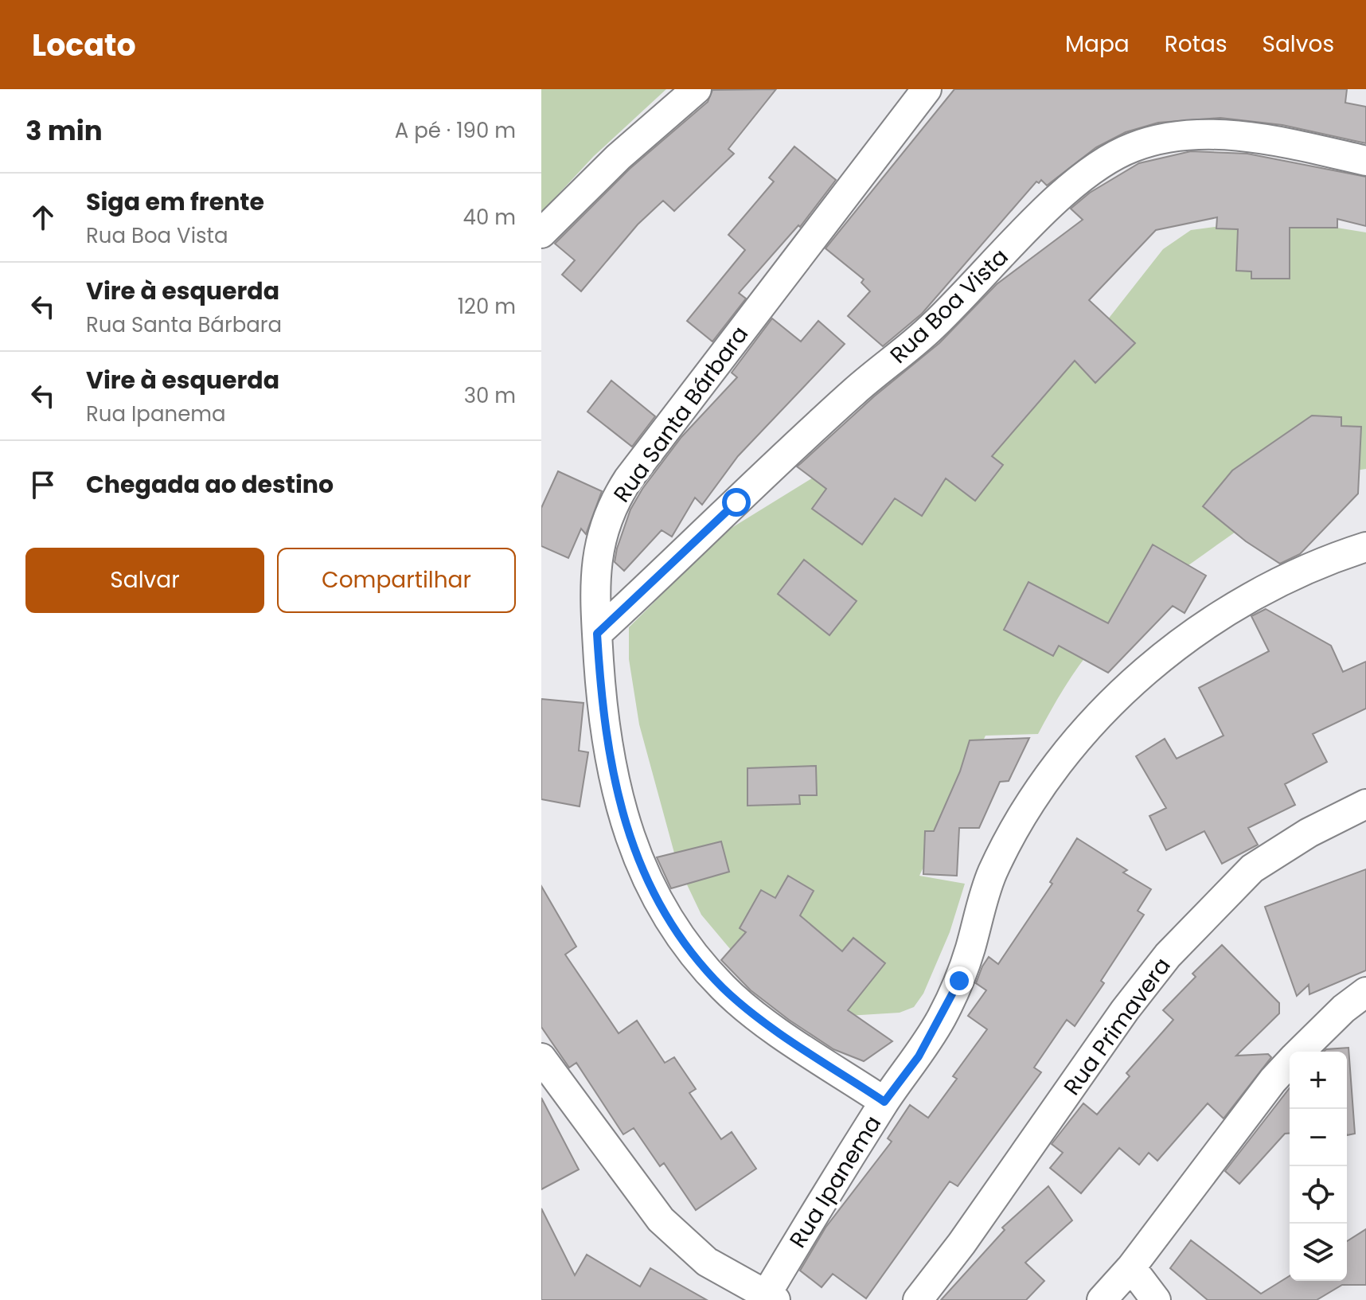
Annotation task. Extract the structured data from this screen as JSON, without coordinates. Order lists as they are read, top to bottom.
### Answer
{
  "streets": {
    "street": [
      "Rua Boa Vista",
      "Rua Santa Bárbara",
      "Rua Primavera",
      "Rua Ipanema"
    ]
  },
  "crossings": [
    ["Rua Boa Vista", "Rua Santa Bárbara"],
    ["Rua Santa Bárbara", "Rua Ipanema"]
  ],
  "page": {
    "header": "Locato",
    "nav": ["Mapa", "Rotas", "Salvos"],
    "heading": ["3 min", "A pé · 190 m"],
    "list": [
      ["Siga em frente", "Rua Boa Vista", "40 m"],
      ["Vire à esquerda", "Rua Santa Bárbara", "120 m"],
      ["Vire à esquerda", "Rua Ipanema", "30 m"],
      "Chegada ao destino"
    ],
    "buttons": ["Salvar", "Compartilhar"],
    "map_buttons": ["+", "−"]
  }
}
